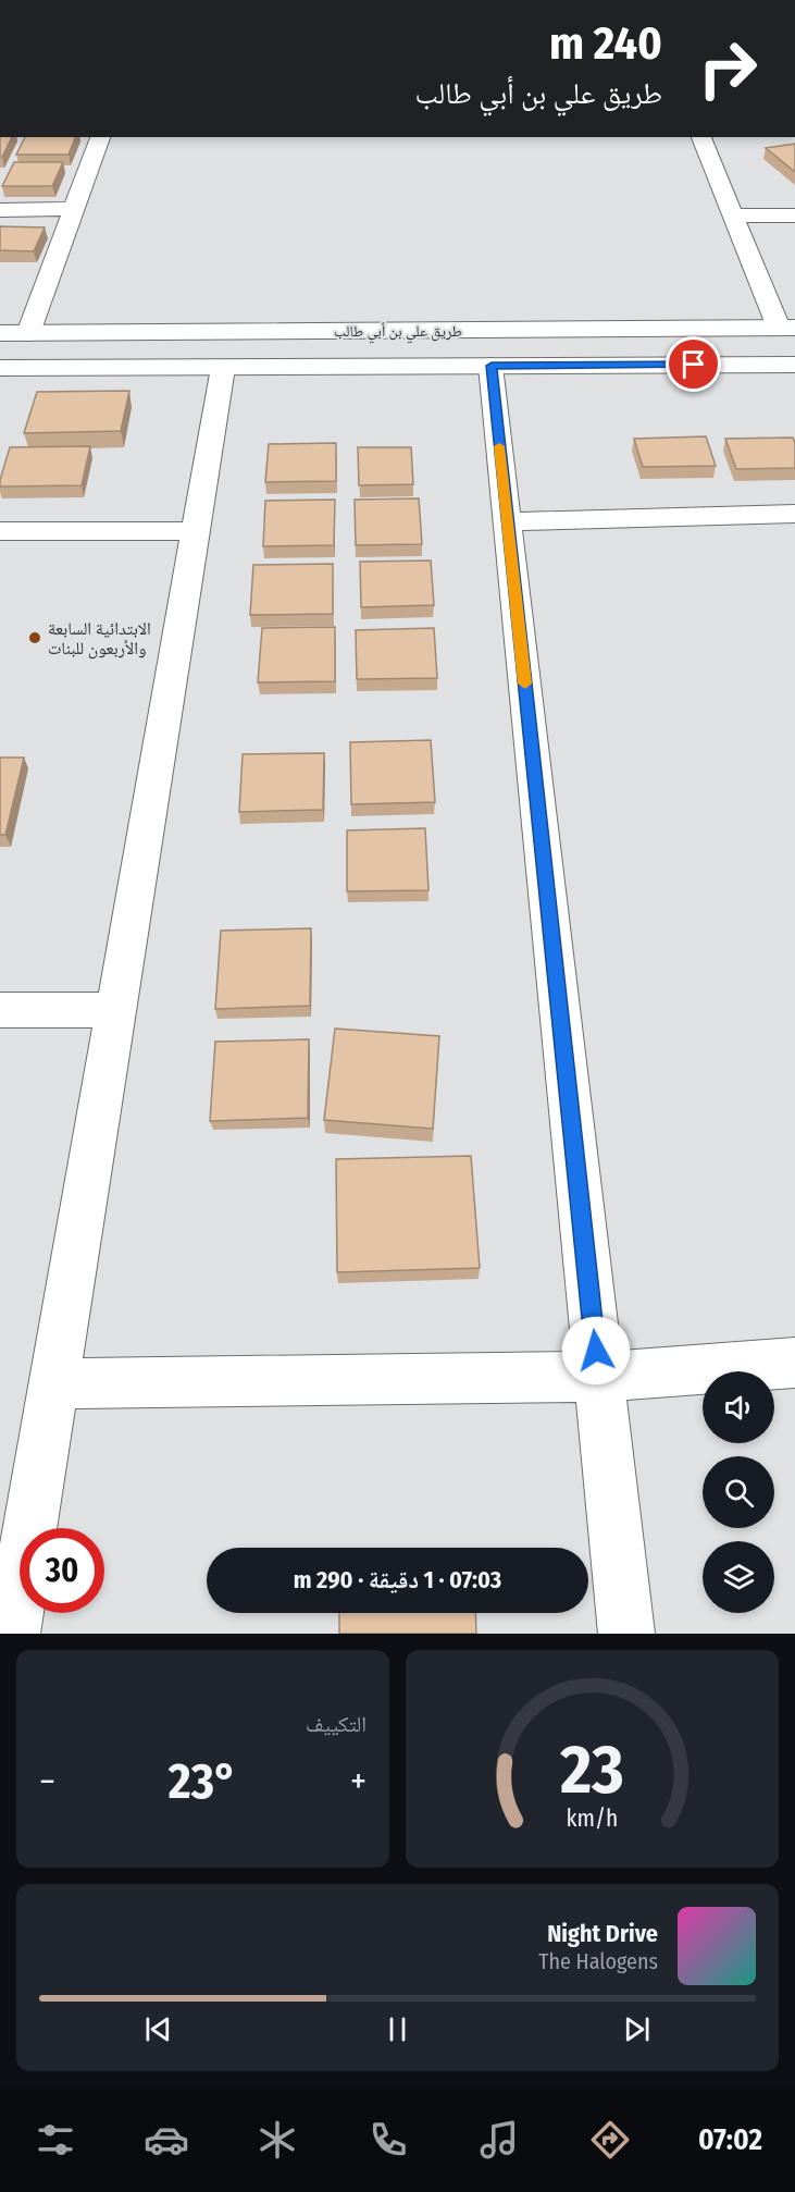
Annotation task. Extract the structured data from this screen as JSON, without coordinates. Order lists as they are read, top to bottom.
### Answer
{
  "streets": {
    "street": ["طريق علي بن أبي طالب"]
  },
  "places": ["الابتدائية السابعة والأربعون للبنات"],
  "page": {
    "turn": ["240 m", "طريق علي بن أبي طالب"],
    "limit": "30",
    "trip": "07:03 · 1 دقيقة · 290 m",
    "tile": "التكييف",
    "heat": ["−", "23°", "+"],
    "song": ["Night Drive", "The Halogens"],
    "tabs": "07:02",
    "gauge": ["23", "km/h"]
  }
}
